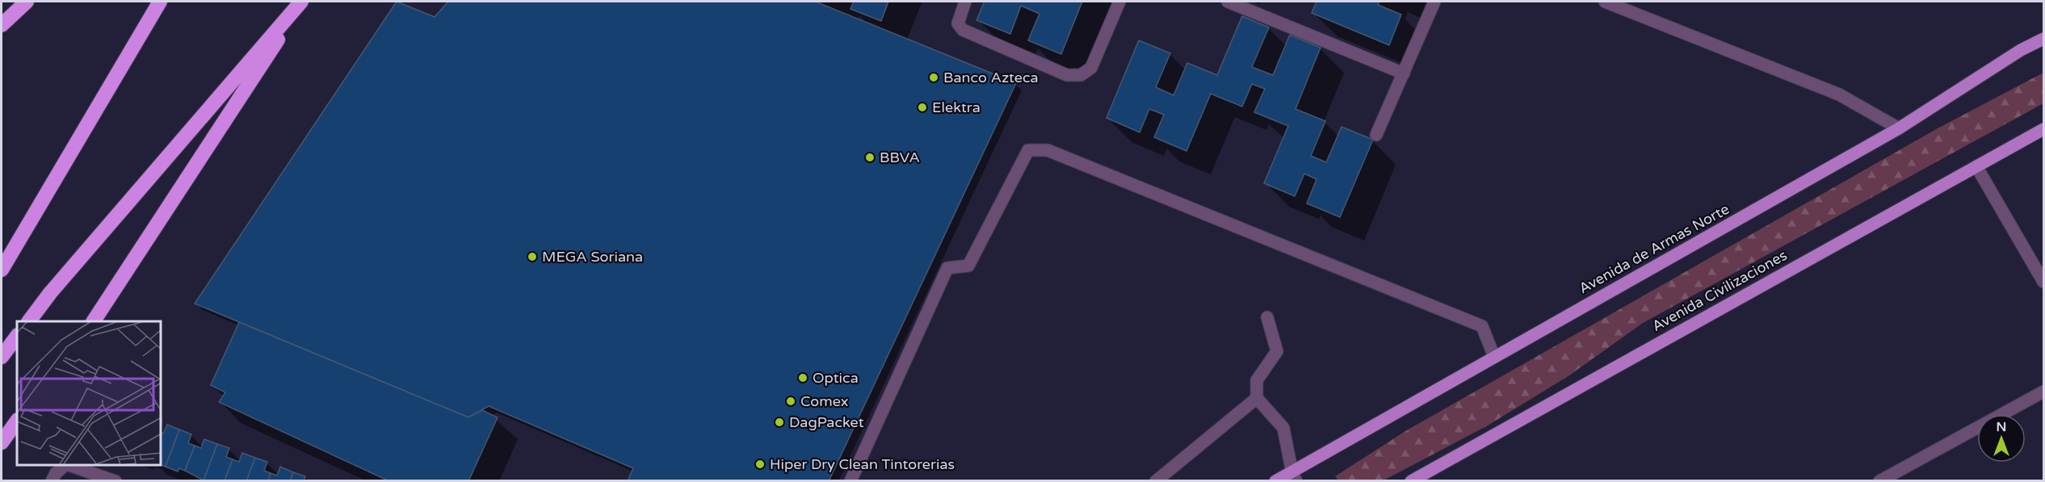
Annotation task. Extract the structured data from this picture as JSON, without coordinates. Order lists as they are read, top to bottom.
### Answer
{
  "streets": {
    "main road": ["Avenida de Armas Norte", "Avenida Civilizaciones"]
  },
  "places": [
    "Banco Azteca",
    "Elektra",
    "BBVA",
    "MEGA Soriana",
    "Optica",
    "Comex",
    "DagPacket",
    "Hiper Dry Clean Tintorerias"
  ],
  "north": "top"
}
